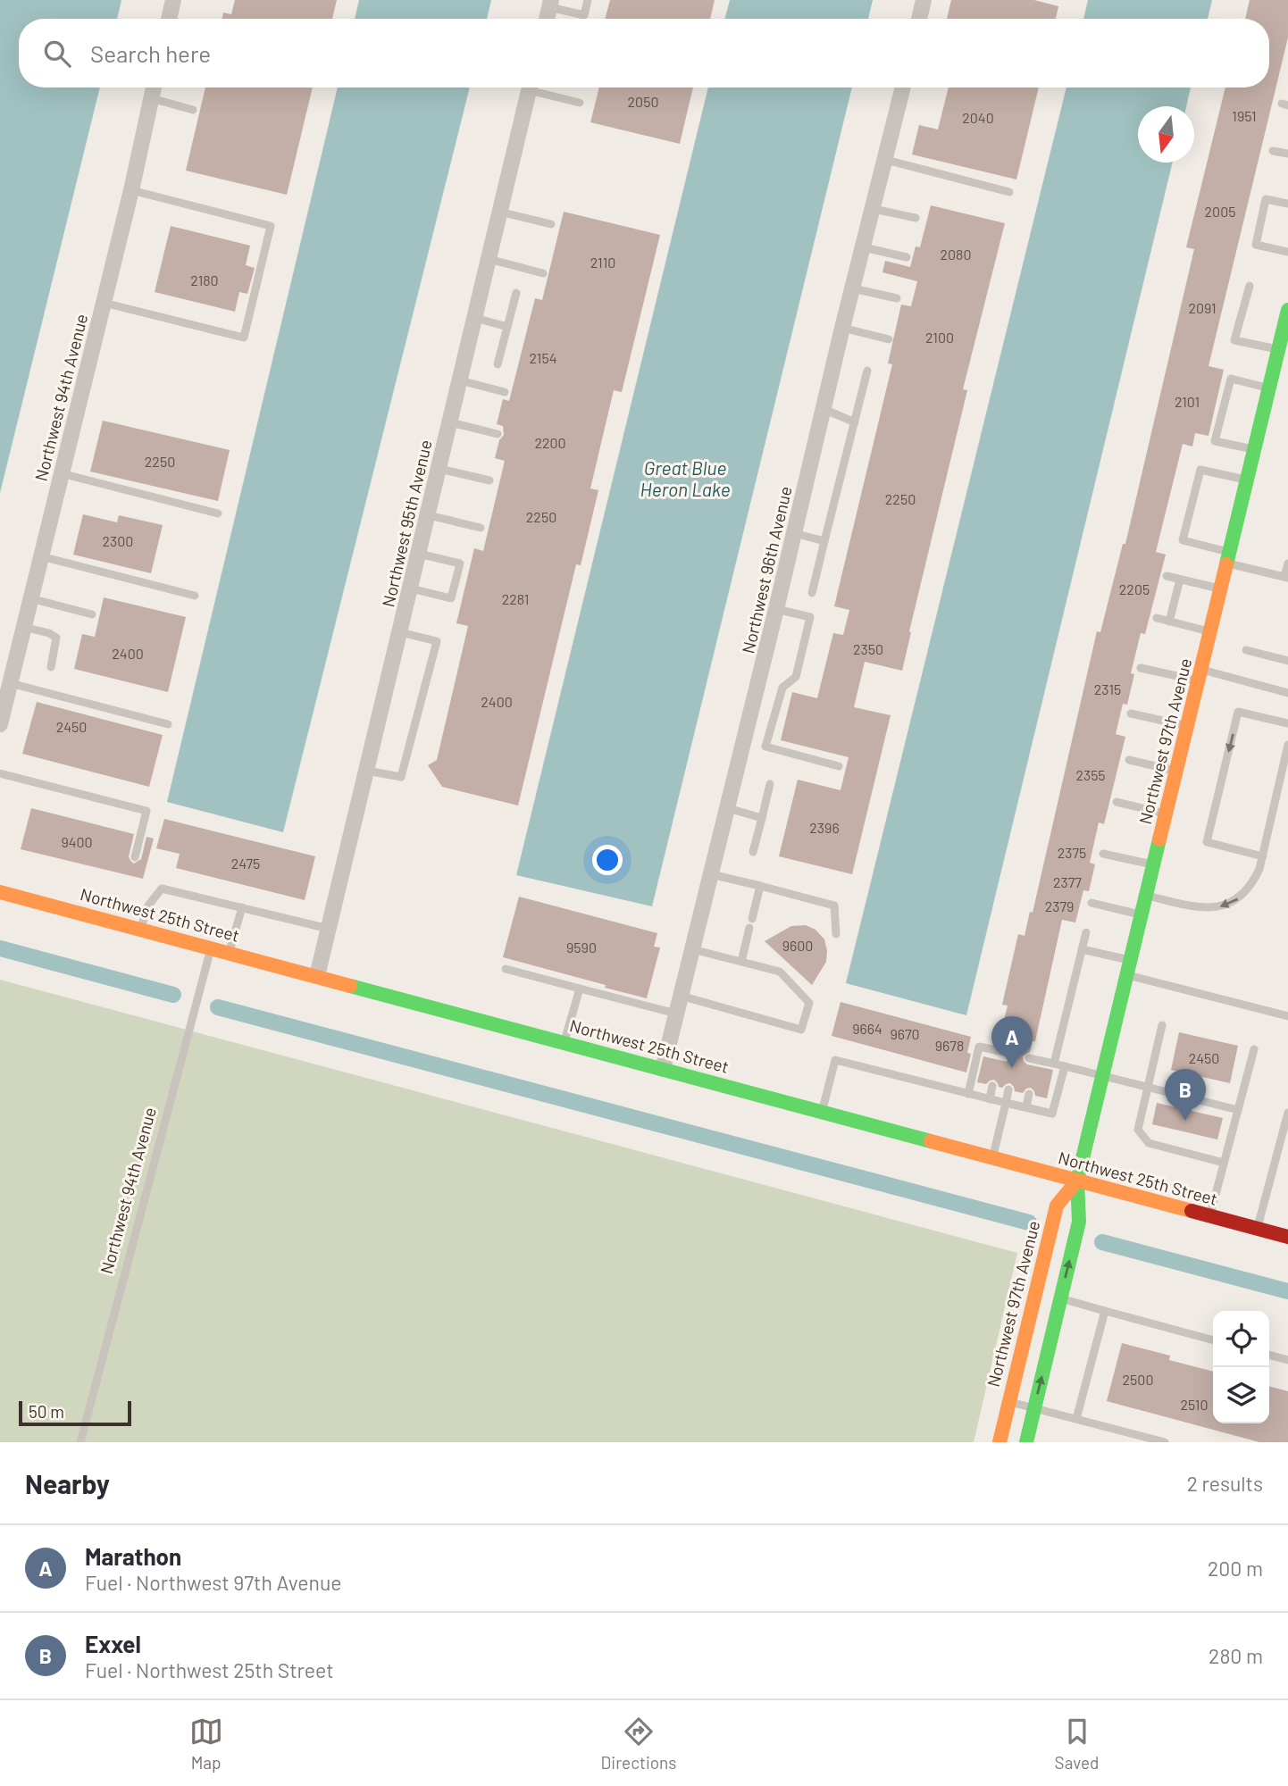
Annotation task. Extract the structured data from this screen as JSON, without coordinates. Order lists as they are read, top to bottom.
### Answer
{
  "streets": {
    "street": [
      "Northwest 94th Avenue",
      "Northwest 95th Avenue",
      "Northwest 96th Avenue",
      "Northwest 97th Avenue",
      "Northwest 25th Street"
    ]
  },
  "crossings": [
    ["Northwest 94th Avenue", "Northwest 25th Street"],
    ["Northwest 95th Avenue", "Northwest 25th Street"],
    ["Northwest 96th Avenue", "Northwest 25th Street"],
    ["Northwest 97th Avenue", "Northwest 25th Street"]
  ],
  "water": ["Great Blue Heron Lake"],
  "house_numbers": [
    "2050",
    "1951",
    "2040",
    "2005",
    "2080",
    "2110",
    "2180",
    "2091",
    "2100",
    "2154",
    "2101",
    "2200",
    "2250",
    "2250",
    "2250",
    "2300",
    "2205",
    "2281",
    "2350",
    "2400",
    "2315",
    "2400",
    "2450",
    "2355",
    "2396",
    "9400",
    "2375",
    "2475",
    "2377",
    "2379",
    "9600",
    "9590",
    "9664",
    "9670",
    "9678",
    "2450",
    "2500",
    "2510"
  ],
  "scale_bar": "50 m",
  "north": "bottom",
  "page": {
    "search": "Search here",
    "pins": ["A", "B"],
    "scale": "50 m",
    "heading": ["Nearby", "2 results"],
    "list": [
      {
        "mark": "A",
        "name": "Marathon",
        "note": "Fuel · Northwest 97th Avenue",
        "value": "200 m"
      },
      {
        "mark": "B",
        "name": "Exxel",
        "note": "Fuel · Northwest 25th Street",
        "value": "280 m"
      }
    ],
    "nav": ["Map", "Directions", "Saved"]
  }
}
